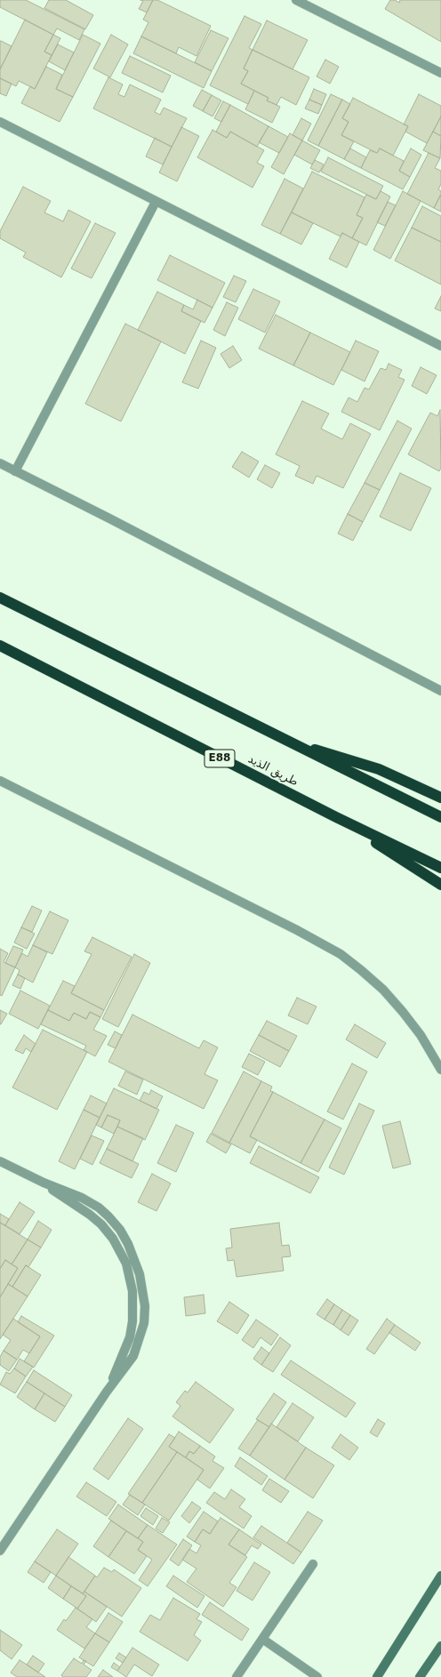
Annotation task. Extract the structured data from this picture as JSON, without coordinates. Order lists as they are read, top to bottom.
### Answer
{
  "streets": {
    "highway": ["E88", "طريق الذيد"]
  }
}
